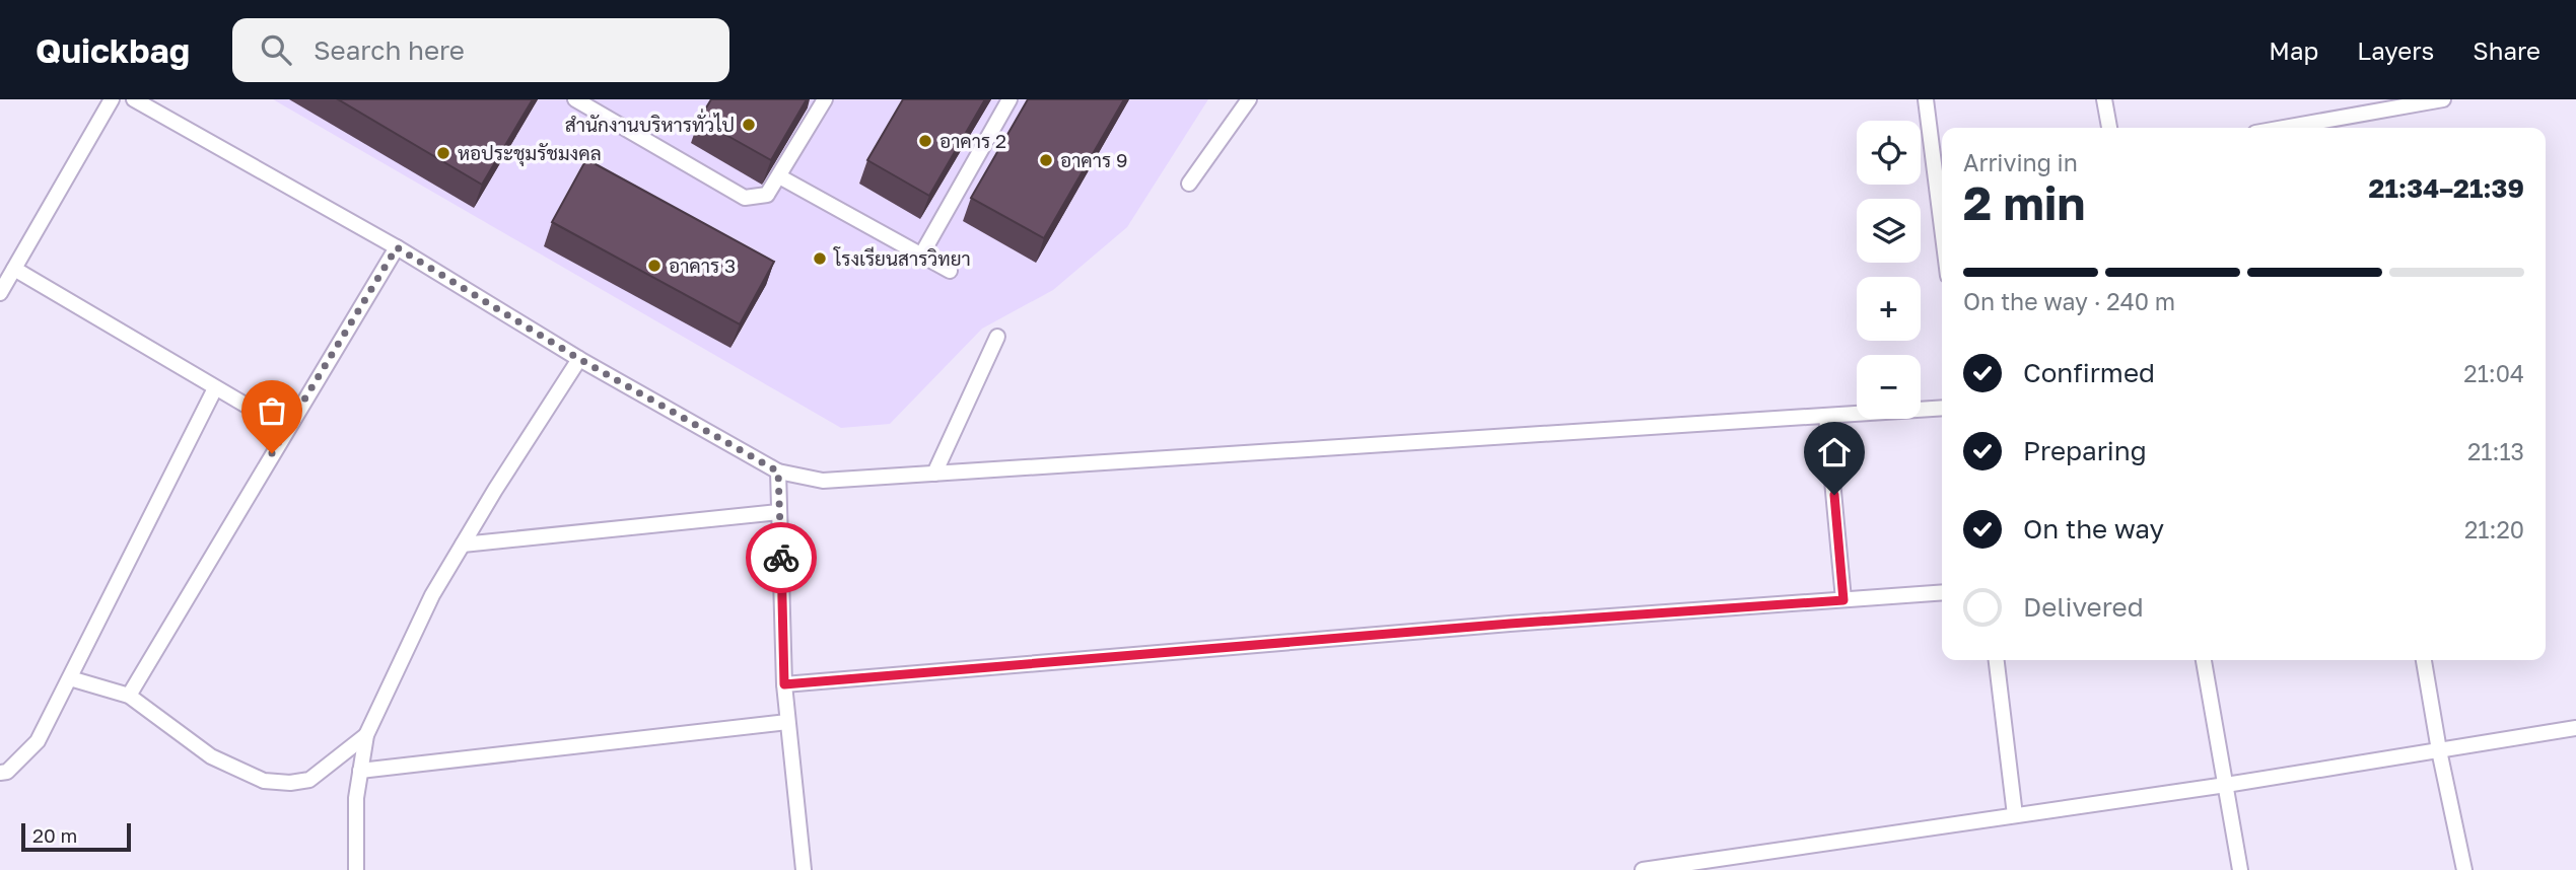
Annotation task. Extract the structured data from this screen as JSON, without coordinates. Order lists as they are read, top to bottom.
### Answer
{
  "places": [
    "สำนักงานบริหารทั่วไป",
    "อาคาร 2",
    "หอประชุมรัชมงคล",
    "อาคาร 9",
    "โรงเรียนสารวิทยา",
    "อาคาร 3"
  ],
  "scale_bar": "20 m",
  "page": {
    "header": "Quickbag",
    "search": "Search here",
    "nav": ["Map", "Layers", "Share"],
    "map_buttons": ["+", "−"],
    "heading": ["2 min", "Arriving in", "21:34–21:39"],
    "bar": "On the way · 240 m",
    "list": [
      ["Confirmed", "21:04"],
      ["Preparing", "21:13"],
      ["On the way", "21:20"],
      "Delivered"
    ],
    "scale": "20 m"
  }
}
